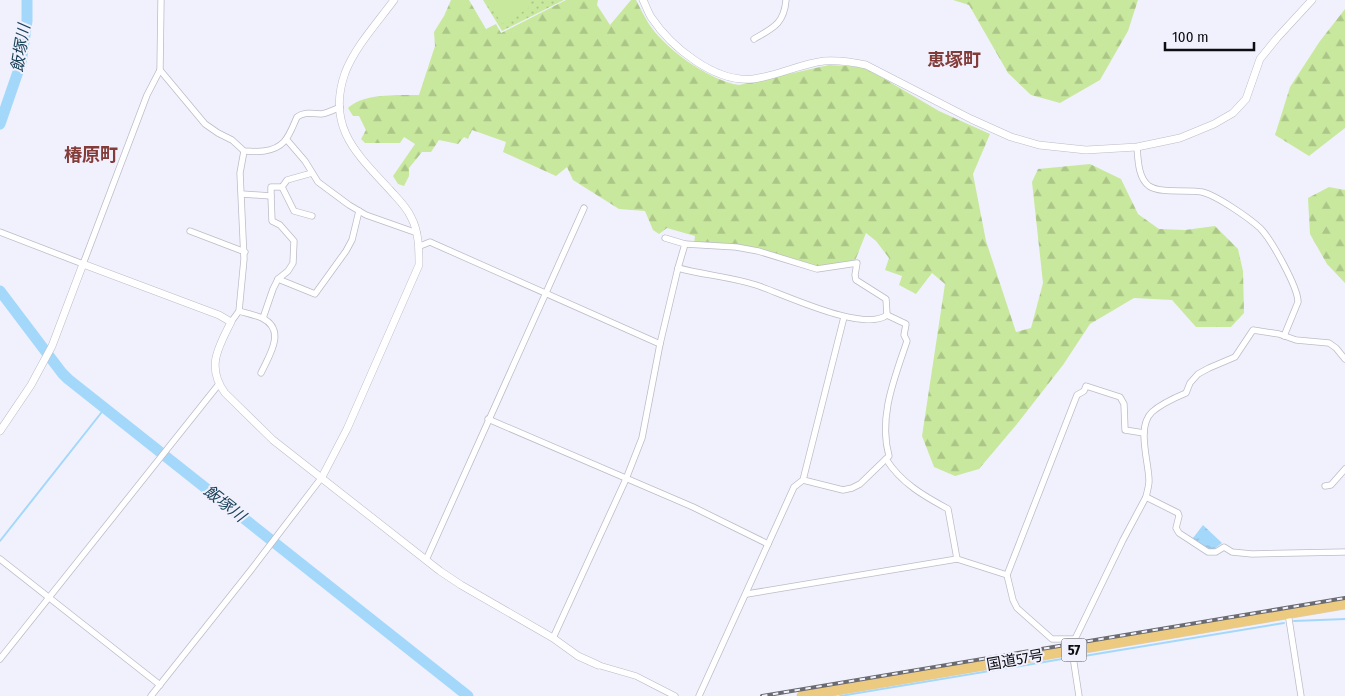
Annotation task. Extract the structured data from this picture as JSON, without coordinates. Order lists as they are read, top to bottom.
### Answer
{
  "streets": {
    "highway": ["57", "国道57号"]
  },
  "districts": ["恵塚町", "椿原町"],
  "water": ["飯塚川"],
  "scale_bar": "100 m"
}
